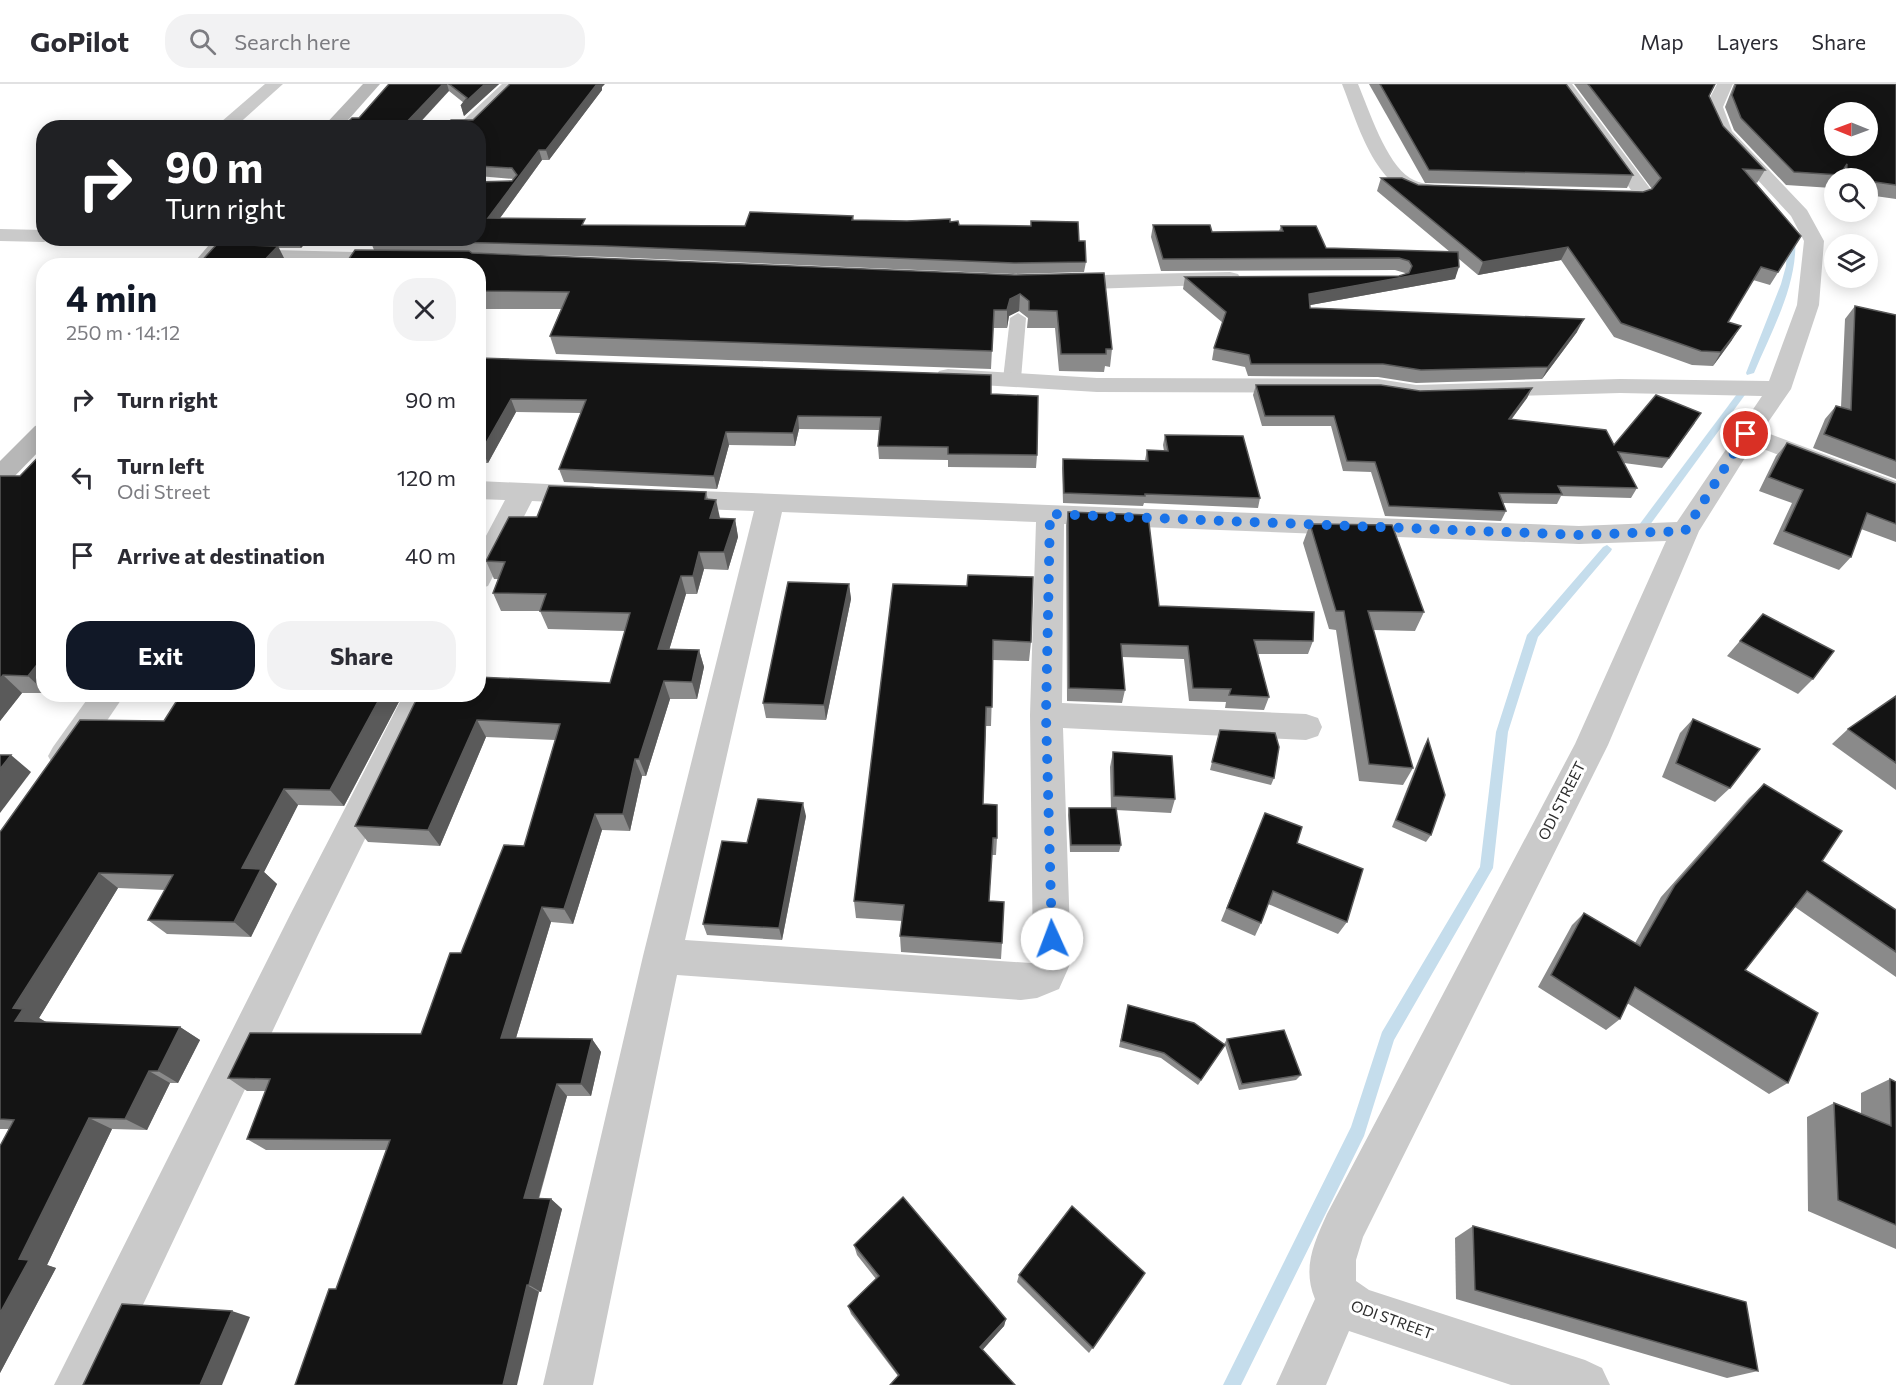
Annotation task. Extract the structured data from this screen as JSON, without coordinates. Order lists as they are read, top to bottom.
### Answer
{
  "streets": {
    "street": ["ODI STREET"]
  },
  "north": "left",
  "page": {
    "header": "GoPilot",
    "search": "Search here",
    "nav": ["Map", "Layers", "Share"],
    "turn": ["90 m", "Turn right"],
    "heading": ["4 min", "250 m · 14:12"],
    "list": [
      {
        "name": "Turn right",
        "value": "90 m"
      },
      {
        "name": "Turn left",
        "note": "Odi Street",
        "value": "120 m"
      },
      {
        "name": "Arrive at destination",
        "value": "40 m"
      }
    ],
    "buttons": ["Exit", "Share"]
  }
}
